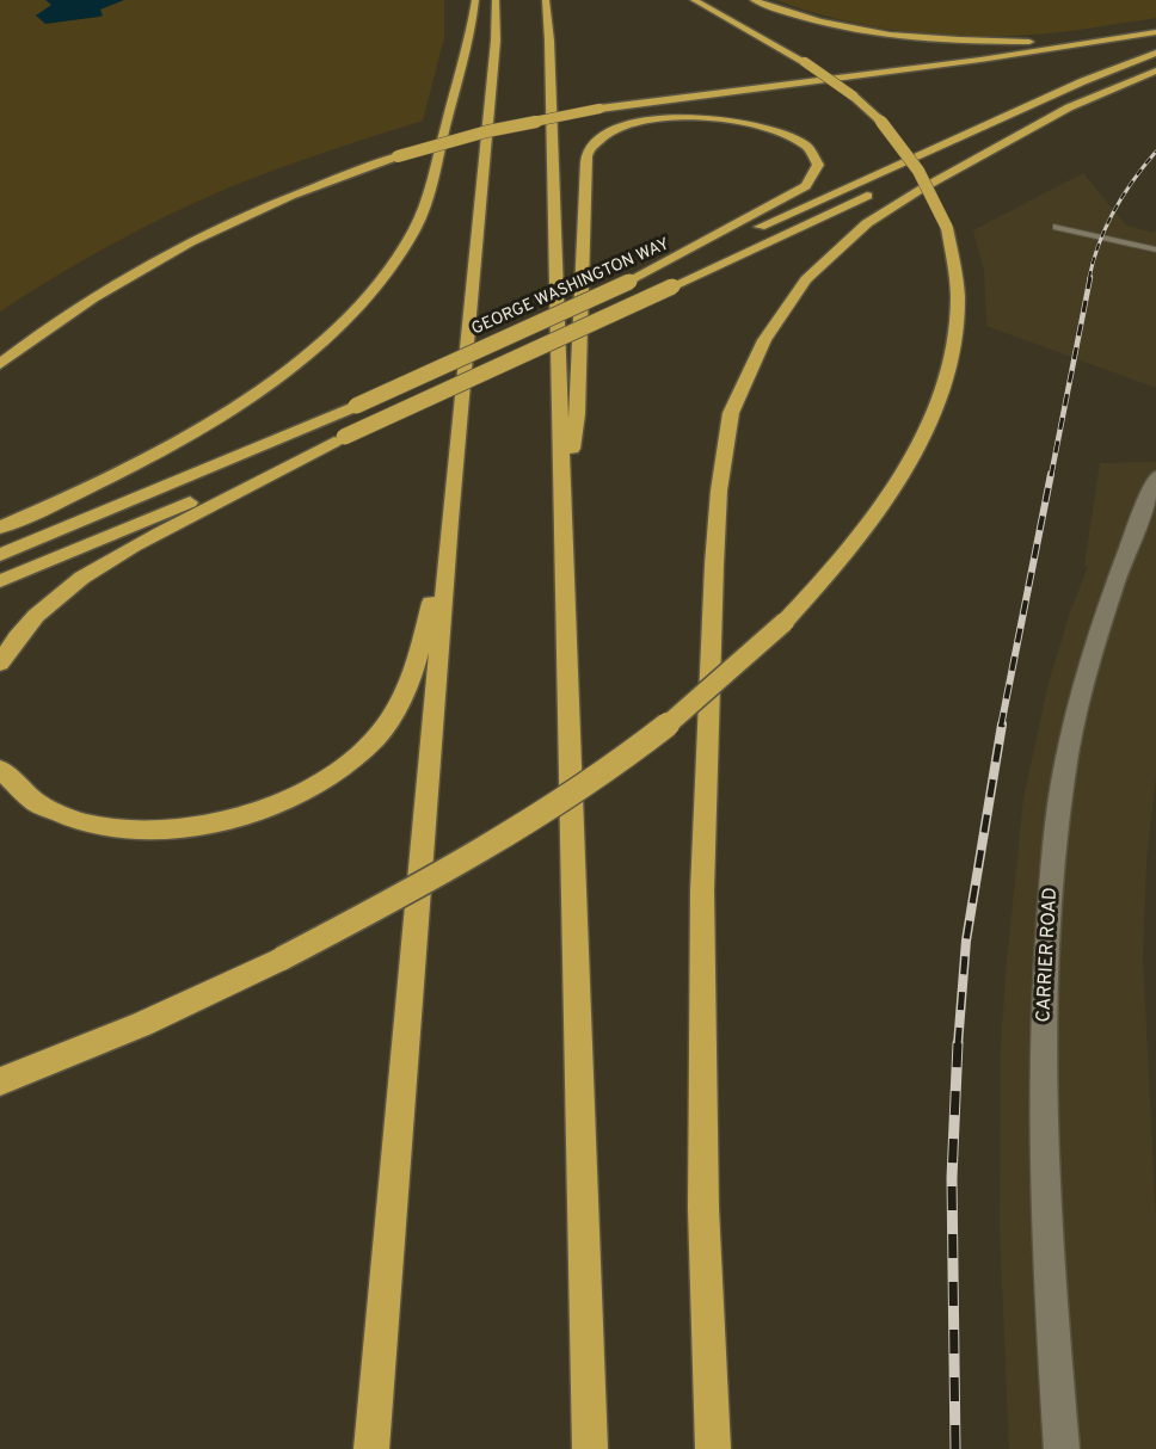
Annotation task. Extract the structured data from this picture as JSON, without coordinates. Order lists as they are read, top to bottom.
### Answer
{
  "streets": {
    "highway": ["GEORGE WASHINGTON WAY"],
    "street": ["CARRIER ROAD"]
  }
}
